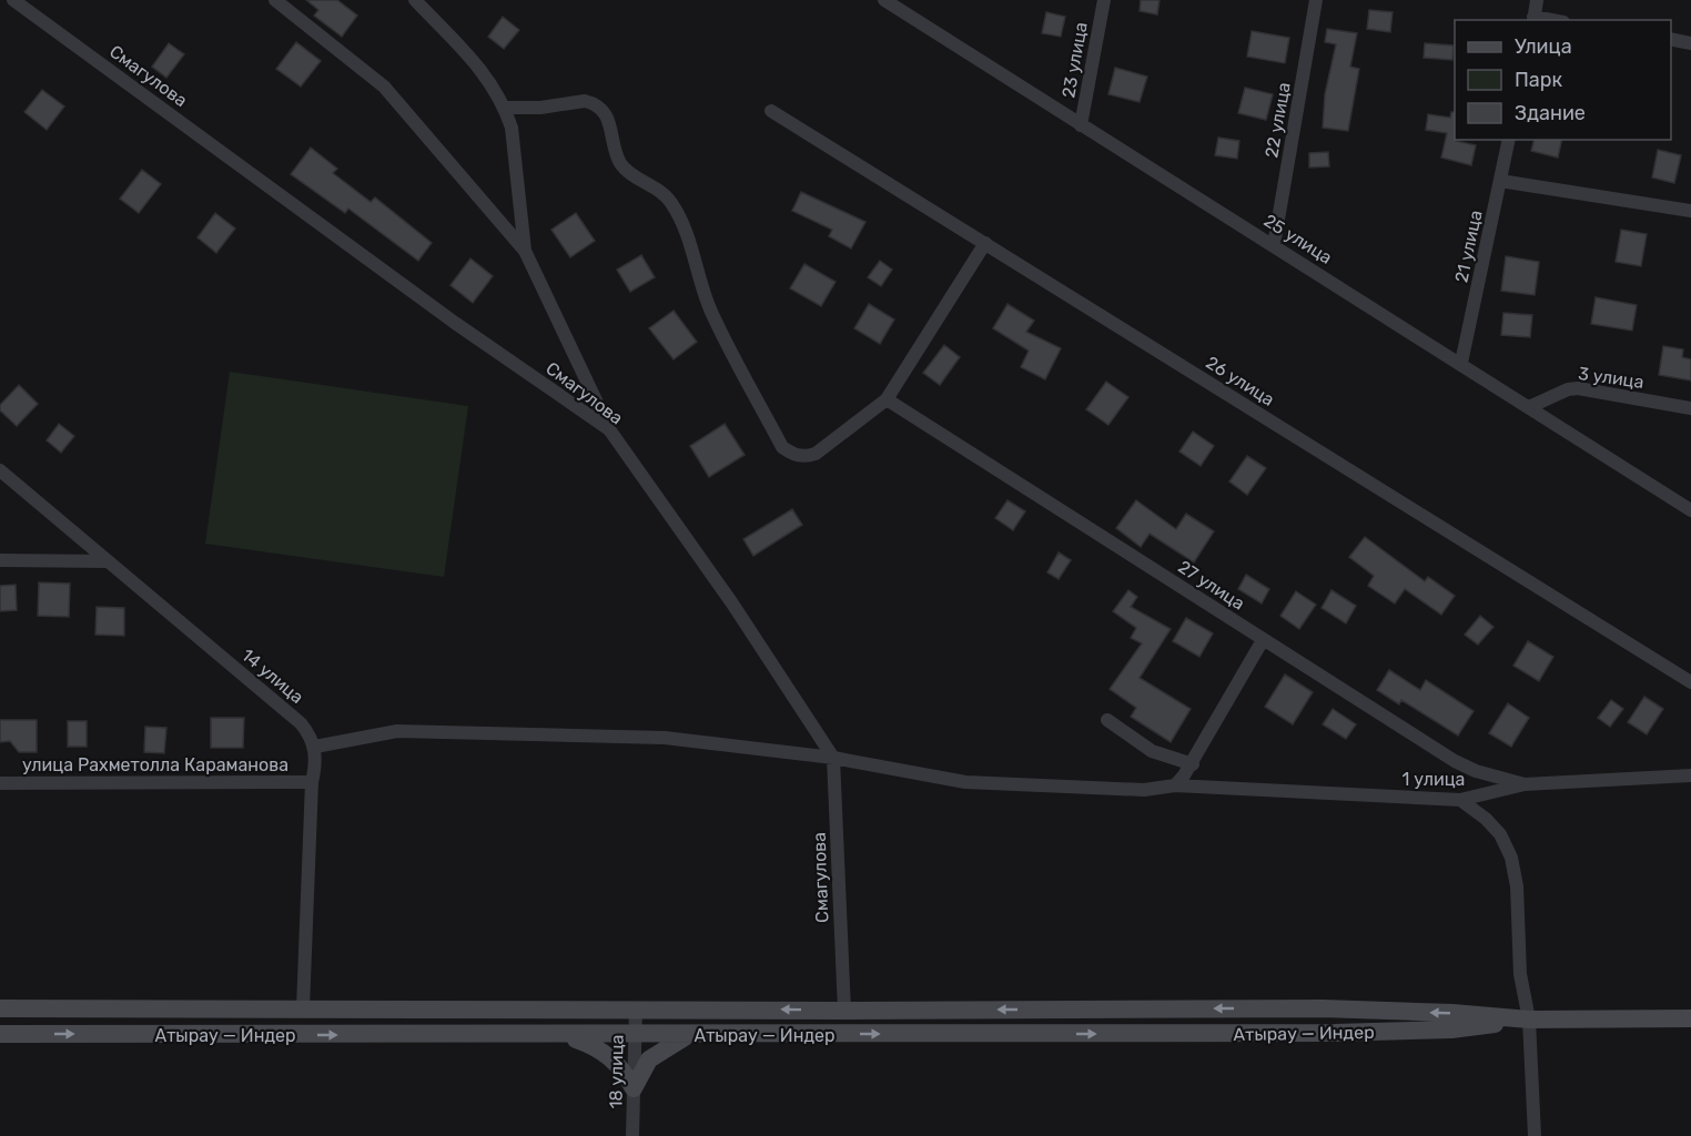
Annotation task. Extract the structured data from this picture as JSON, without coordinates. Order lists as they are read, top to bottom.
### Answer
{
  "streets": {
    "main road": ["Атырау — Индер"],
    "street": [
      "23 улица",
      "Смагулова",
      "22 улица",
      "25 улица",
      "21 улица",
      "3 улица",
      "26 улица",
      "27 улица",
      "14 улица",
      "улица Рахметолла Караманова",
      "1 улица",
      "18 улица"
    ]
  },
  "crossings": [
    ["23 улица", "25 улица"],
    ["Смагулова", "1 улица"],
    ["Смагулова", "Атырау — Индер"],
    ["22 улица", "25 улица"],
    ["25 улица", "21 улица"],
    ["25 улица", "3 улица"],
    ["27 улица", "1 улица"],
    ["14 улица", "1 улица"],
    ["Атырау — Индер", "18 улица"]
  ],
  "legend": ["Улица", "Парк", "Здание"]
}
